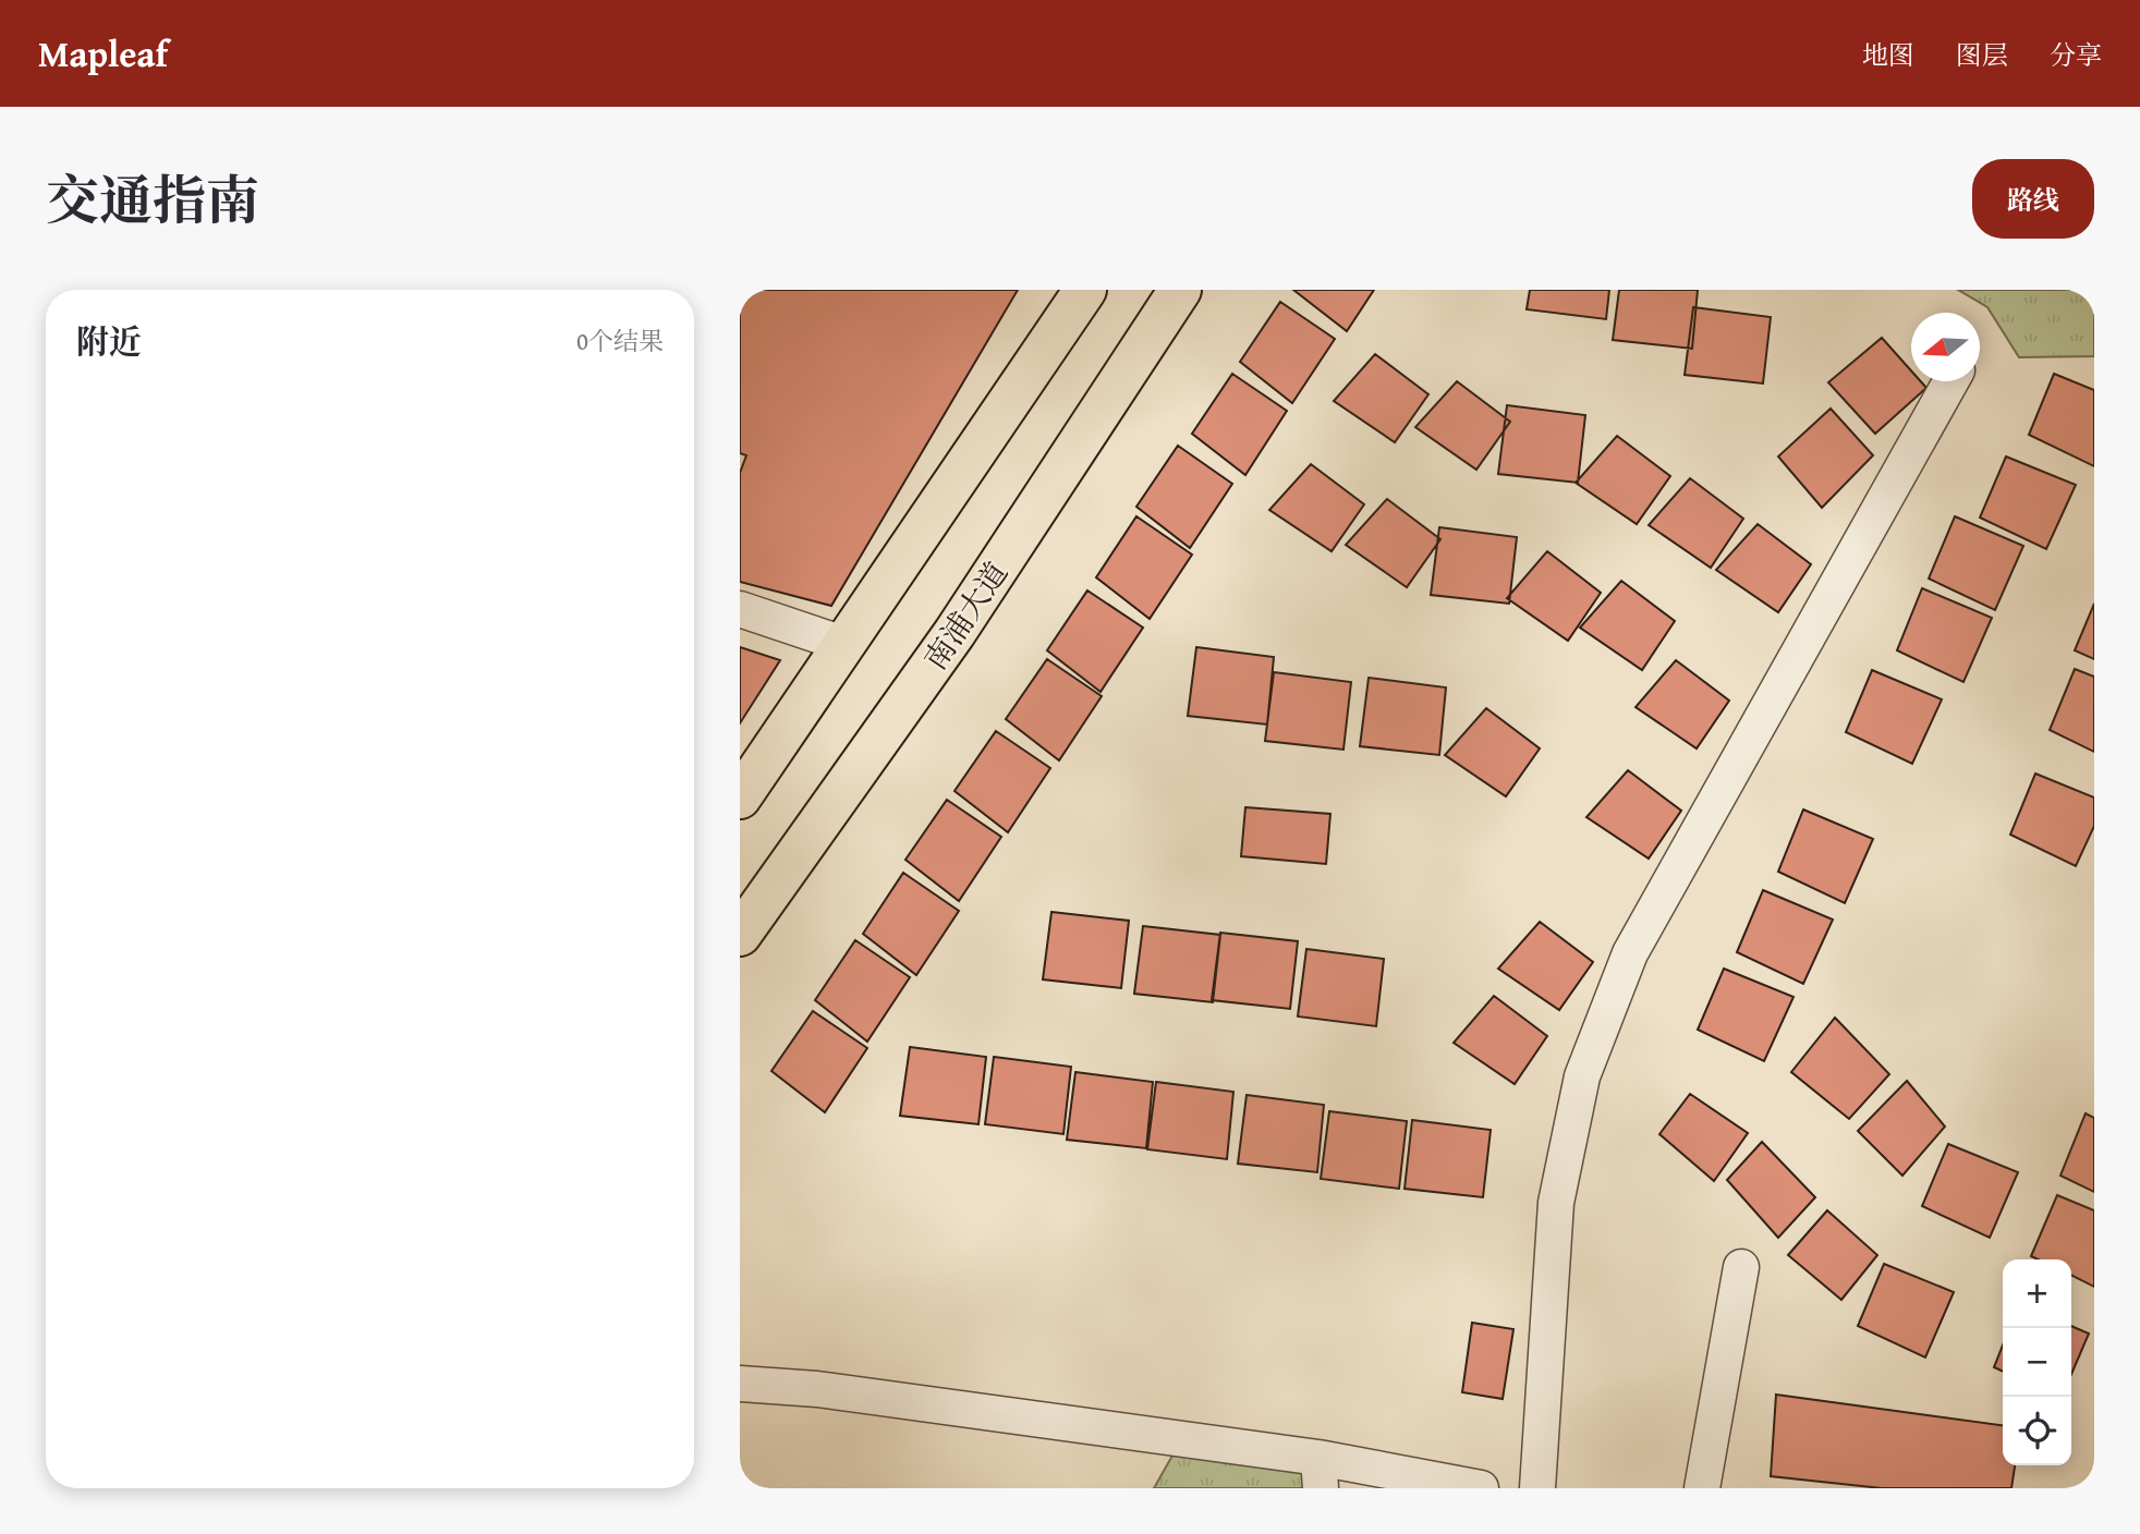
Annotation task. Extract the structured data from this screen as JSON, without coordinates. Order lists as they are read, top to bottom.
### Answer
{
  "streets": {
    "main road": ["南浦大道"]
  },
  "north": "left",
  "page": {
    "header": "Mapleaf",
    "nav": ["地图", "图层", "分享"],
    "title": "交通指南",
    "buttons": "路线",
    "heading": ["附近", "0个结果"],
    "map_buttons": ["+", "−"]
  }
}
